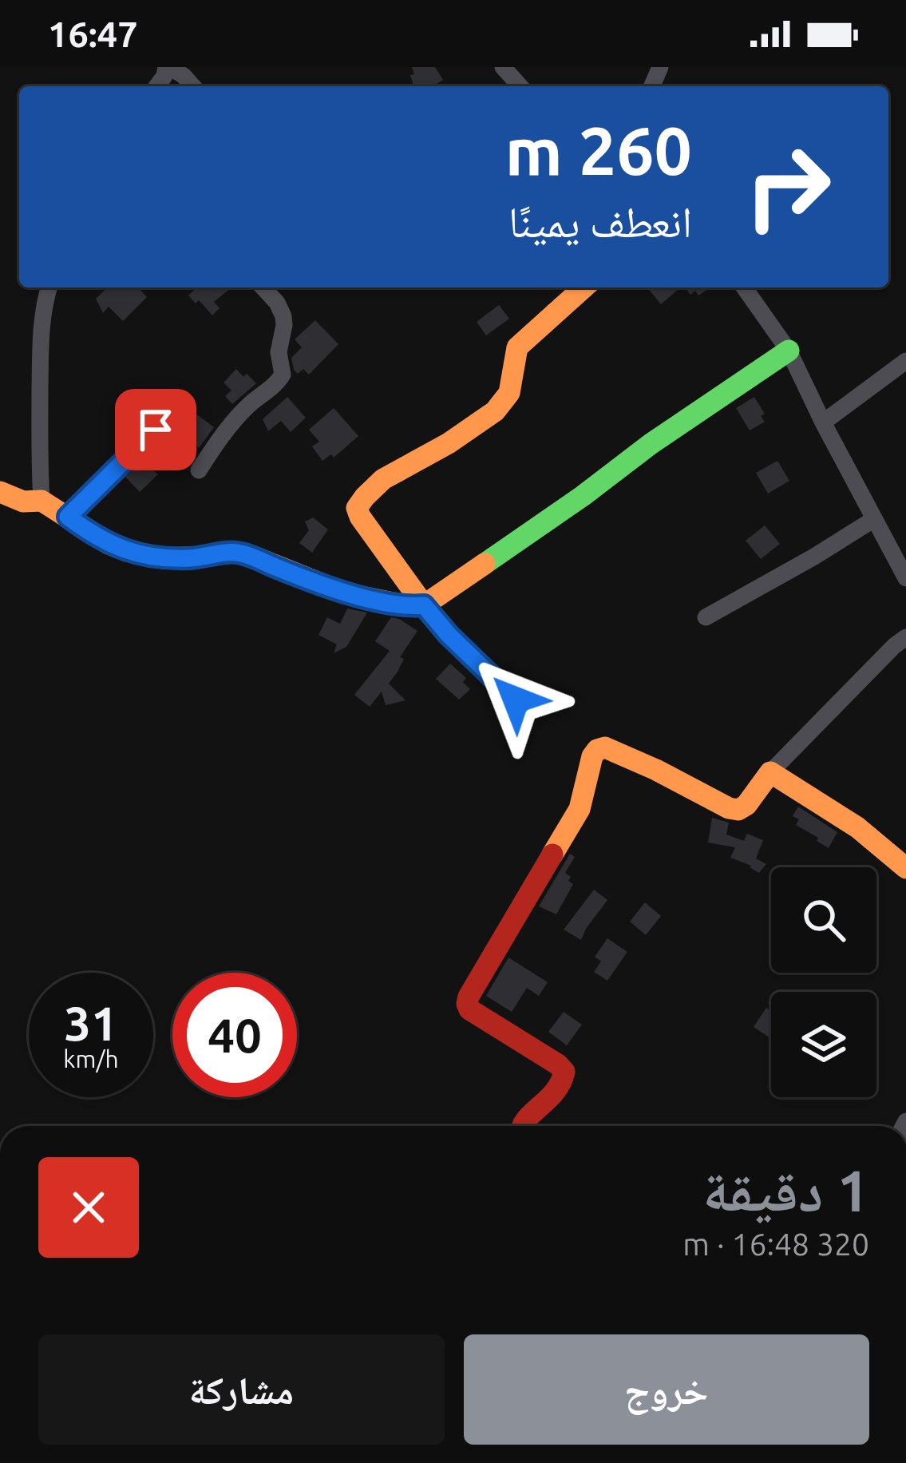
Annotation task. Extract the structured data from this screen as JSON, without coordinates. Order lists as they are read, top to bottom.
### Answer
{
  "page": {
    "status": "16:47",
    "turn": ["260 m", "انعطف يمينًا"],
    "speed": "31 km/h",
    "limit": "40",
    "heading": ["1 دقيقة", "320 m · 16:48"],
    "buttons": ["خروج", "مشاركة"]
  }
}
